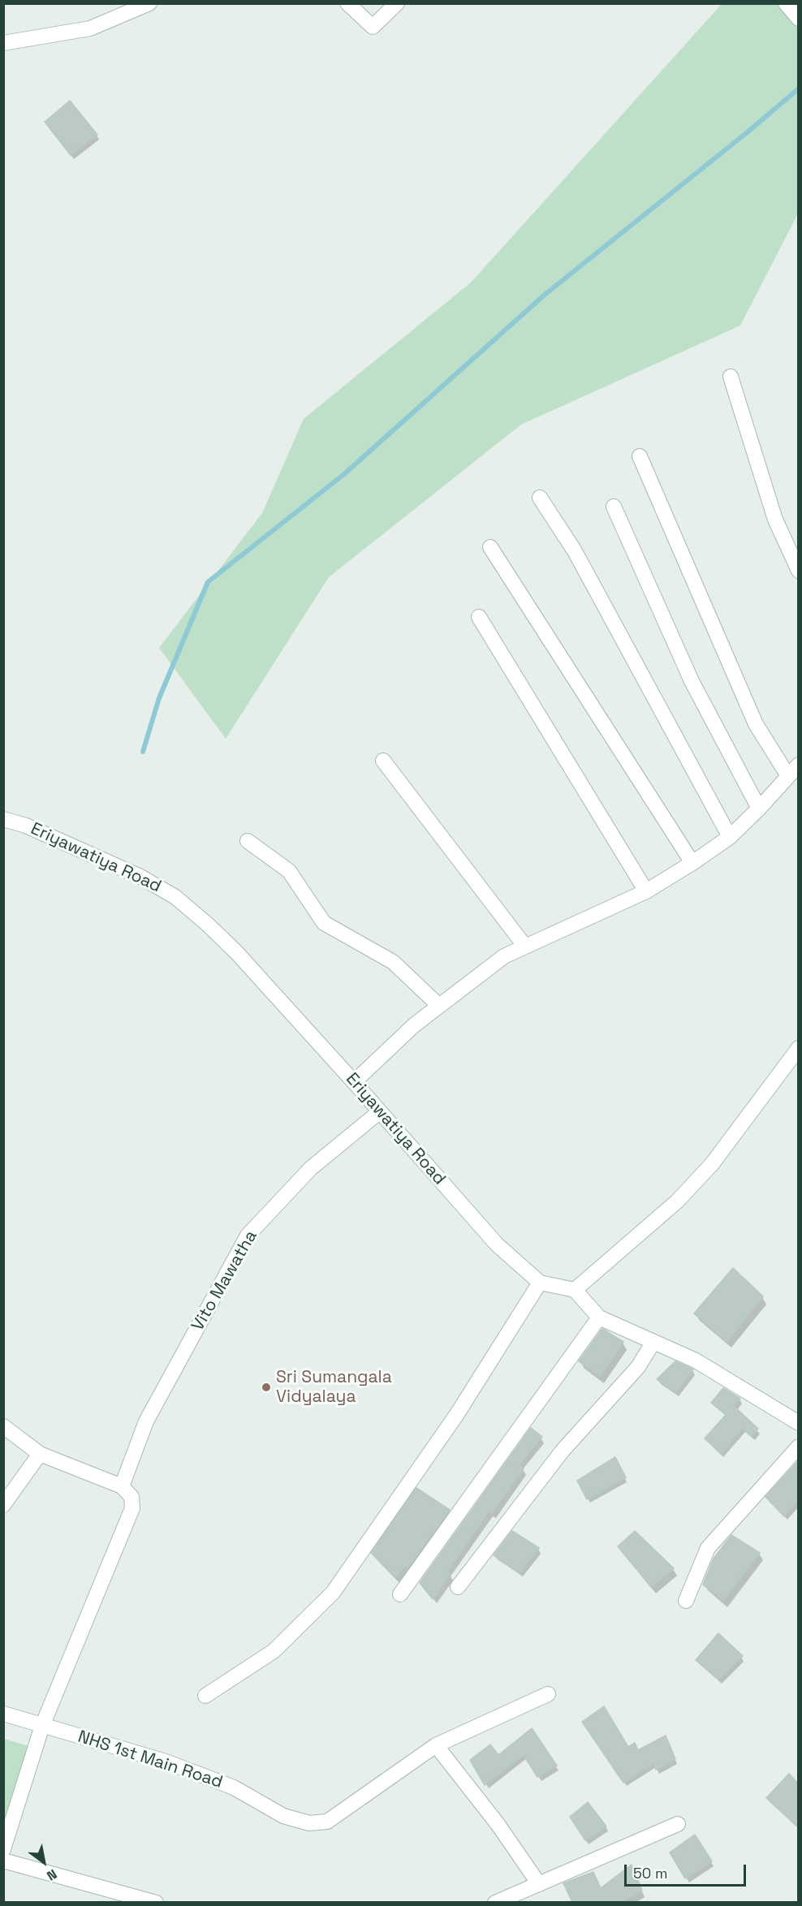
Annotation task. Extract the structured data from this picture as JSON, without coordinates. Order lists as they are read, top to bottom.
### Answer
{
  "streets": {
    "street": ["Eriyawatiya Road", "Vito Mawatha", "NHS 1st Main Road"]
  },
  "crossings": [
    ["Eriyawatiya Road", "Vito Mawatha"]
  ],
  "places": ["Sri Sumangala Vidyalaya"],
  "scale_bar": "50 m",
  "north": "bottom right"
}
